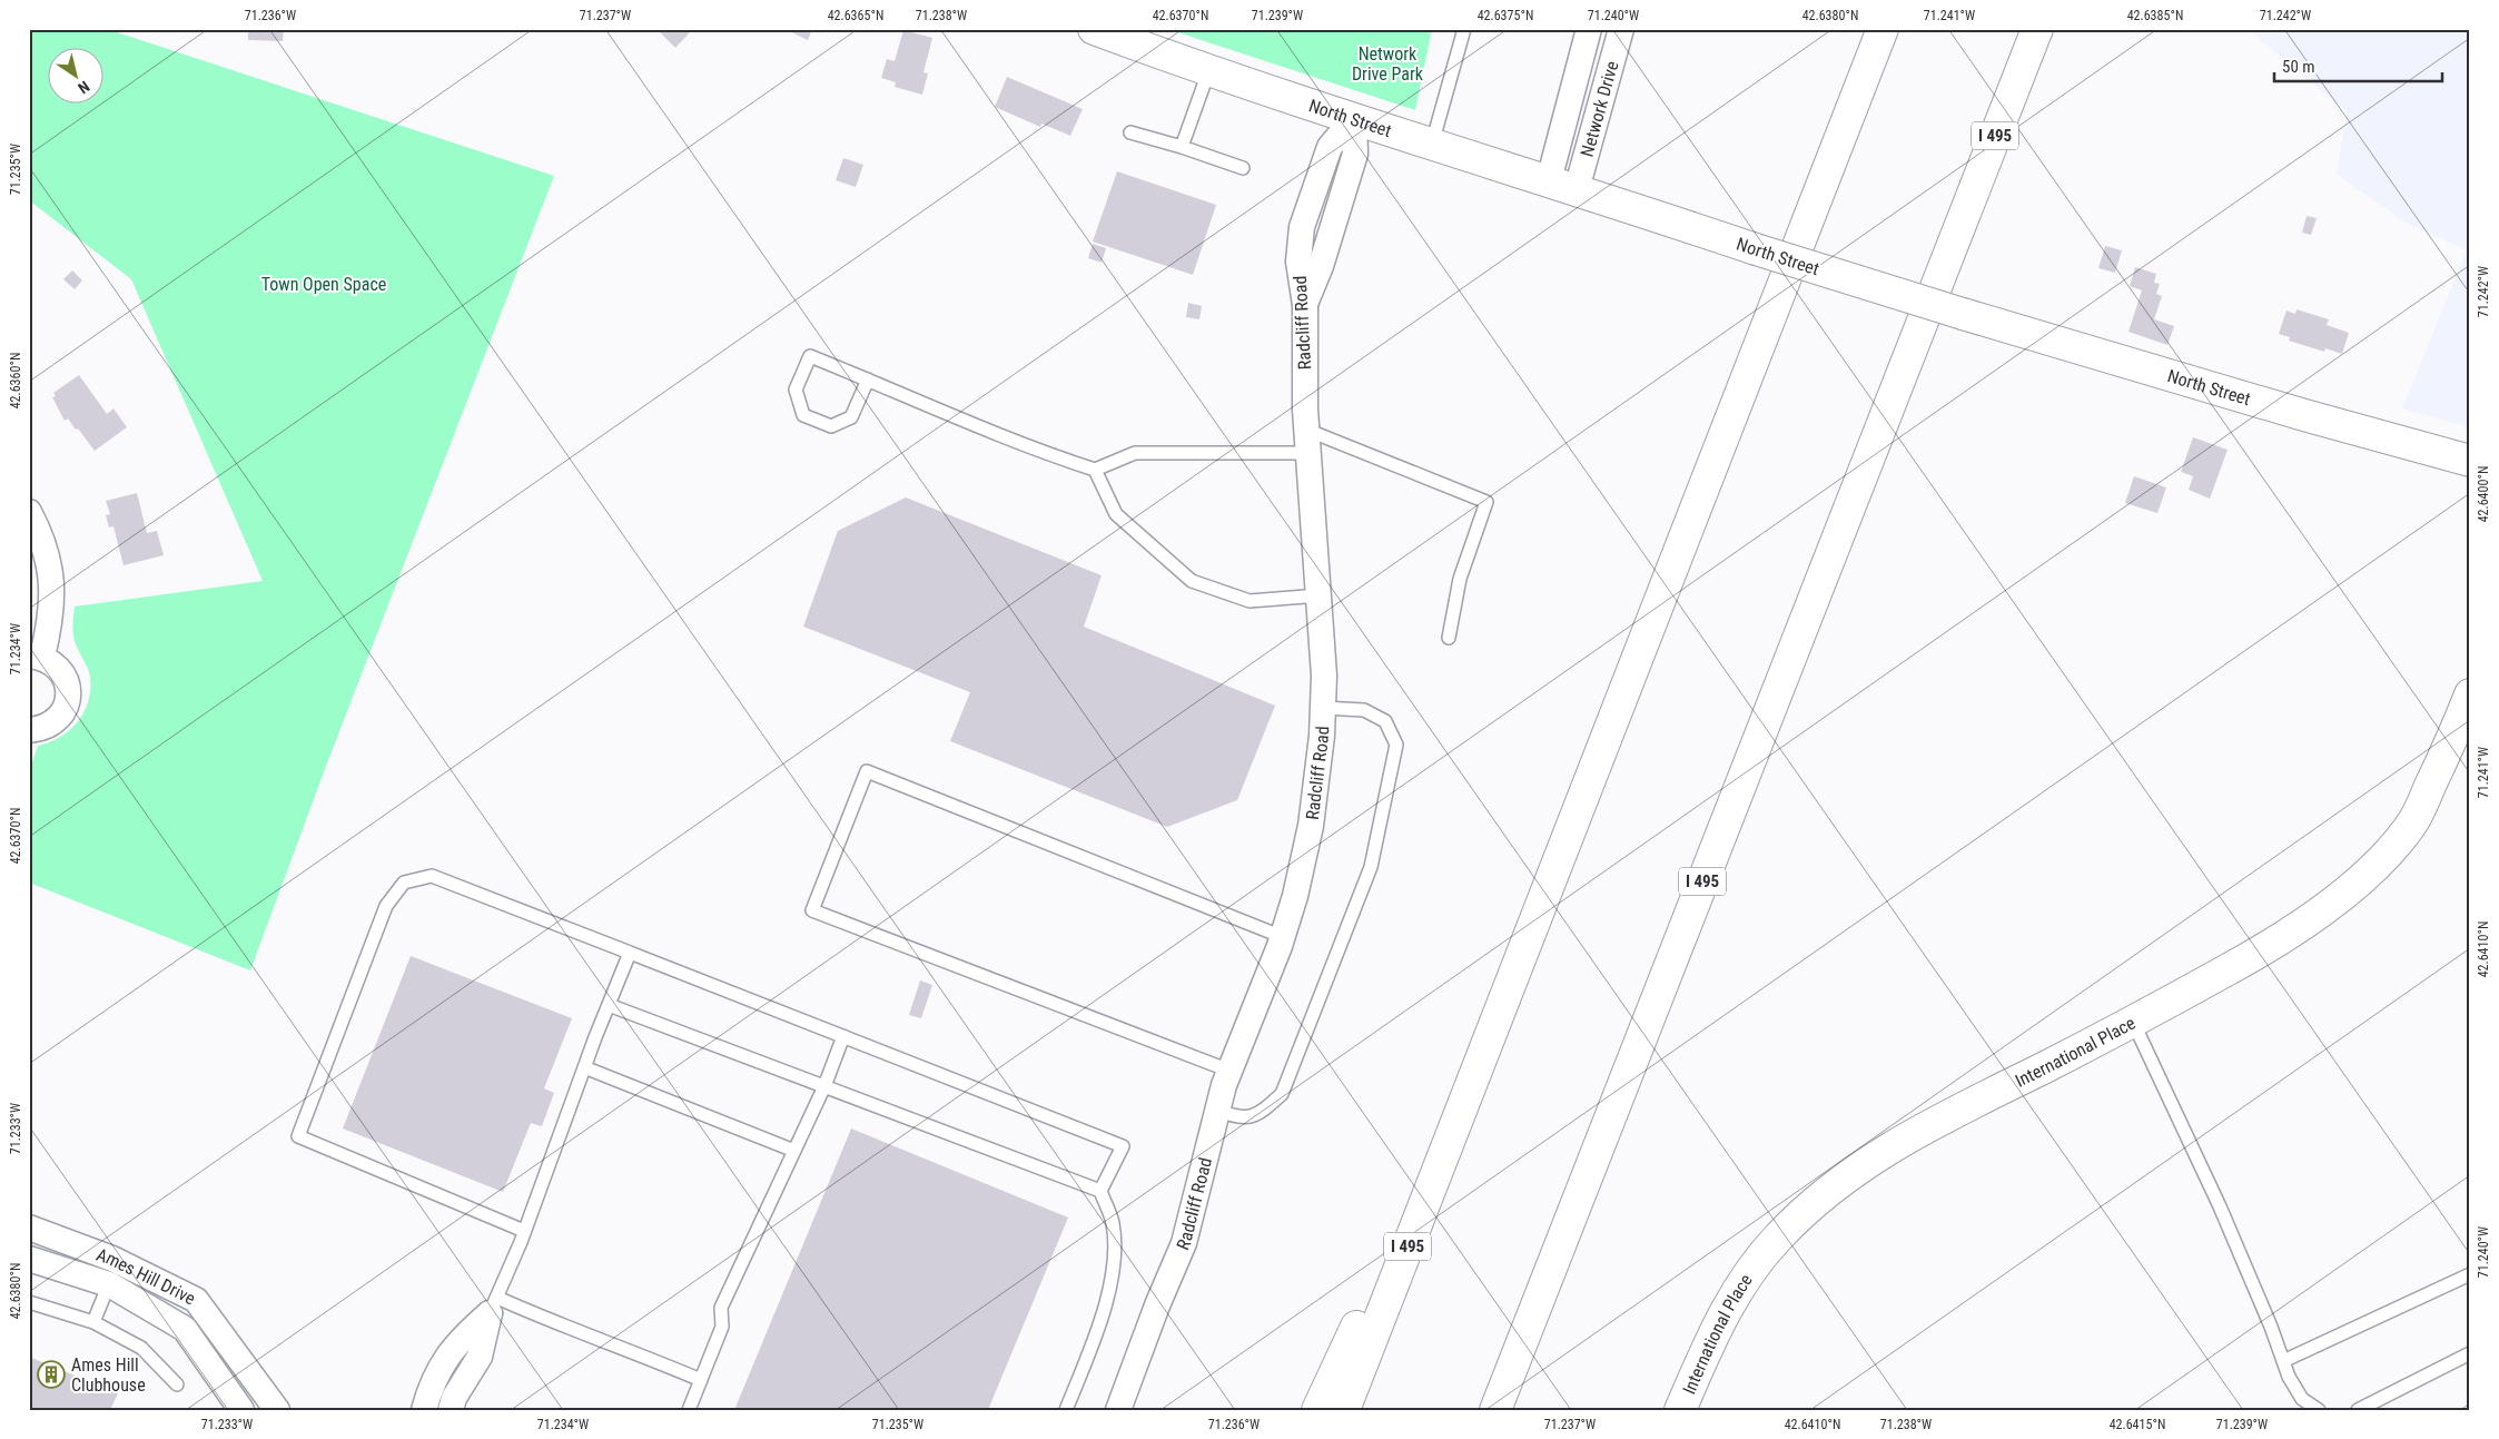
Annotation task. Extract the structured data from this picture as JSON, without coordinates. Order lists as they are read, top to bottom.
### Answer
{
  "streets": {
    "main road": ["North Street", "I 495", "International Place"],
    "street": ["Network Drive", "Radcliff Road", "Ames Hill Drive"]
  },
  "crossings": [
    ["Network Drive", "North Street"],
    ["North Street", "Radcliff Road"]
  ],
  "parks": ["Network Drive Park", "Town Open Space"],
  "places": {
    "building": ["Ames Hill Clubhouse"]
  },
  "scale_bar": "50 m",
  "north": "bottom right",
  "coordinates": [
    "71.236°W",
    "71.237°W",
    "42.6365°N",
    "71.238°W",
    "42.6370°N",
    "71.239°W",
    "42.6375°N",
    "71.240°W",
    "42.6380°N",
    "71.241°W",
    "42.6385°N",
    "71.242°W",
    "71.235°W",
    "42.6360°N",
    "42.6400°N",
    "71.234°W",
    "42.6410°N",
    "71.233°W",
    "42.6415°N"
  ]
}
